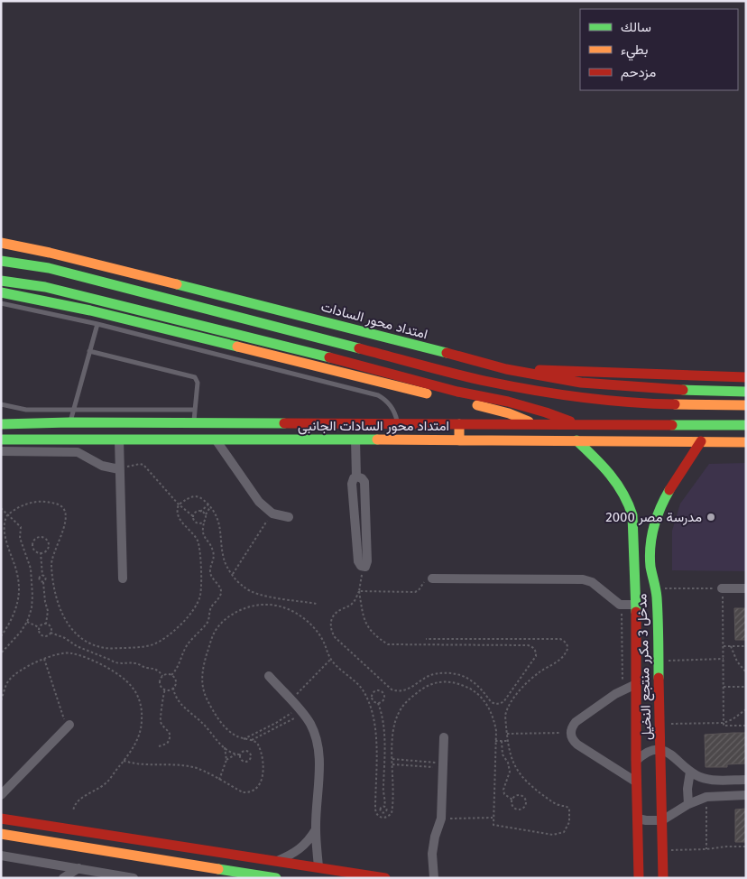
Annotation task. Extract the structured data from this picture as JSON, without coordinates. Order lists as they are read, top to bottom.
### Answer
{
  "streets": {
    "main road": ["امتداد محور السادات", "امتداد محور السادات الجانبى", "مدخل 3 مكرر منتجع النخيل"]
  },
  "crossings": [
    ["امتداد محور السادات الجانبى", "مدخل 3 مكرر منتجع النخيل"]
  ],
  "places": ["مدرسة مصر 2000"],
  "legend": ["سالك", "بطيء", "مزدحم"]
}
